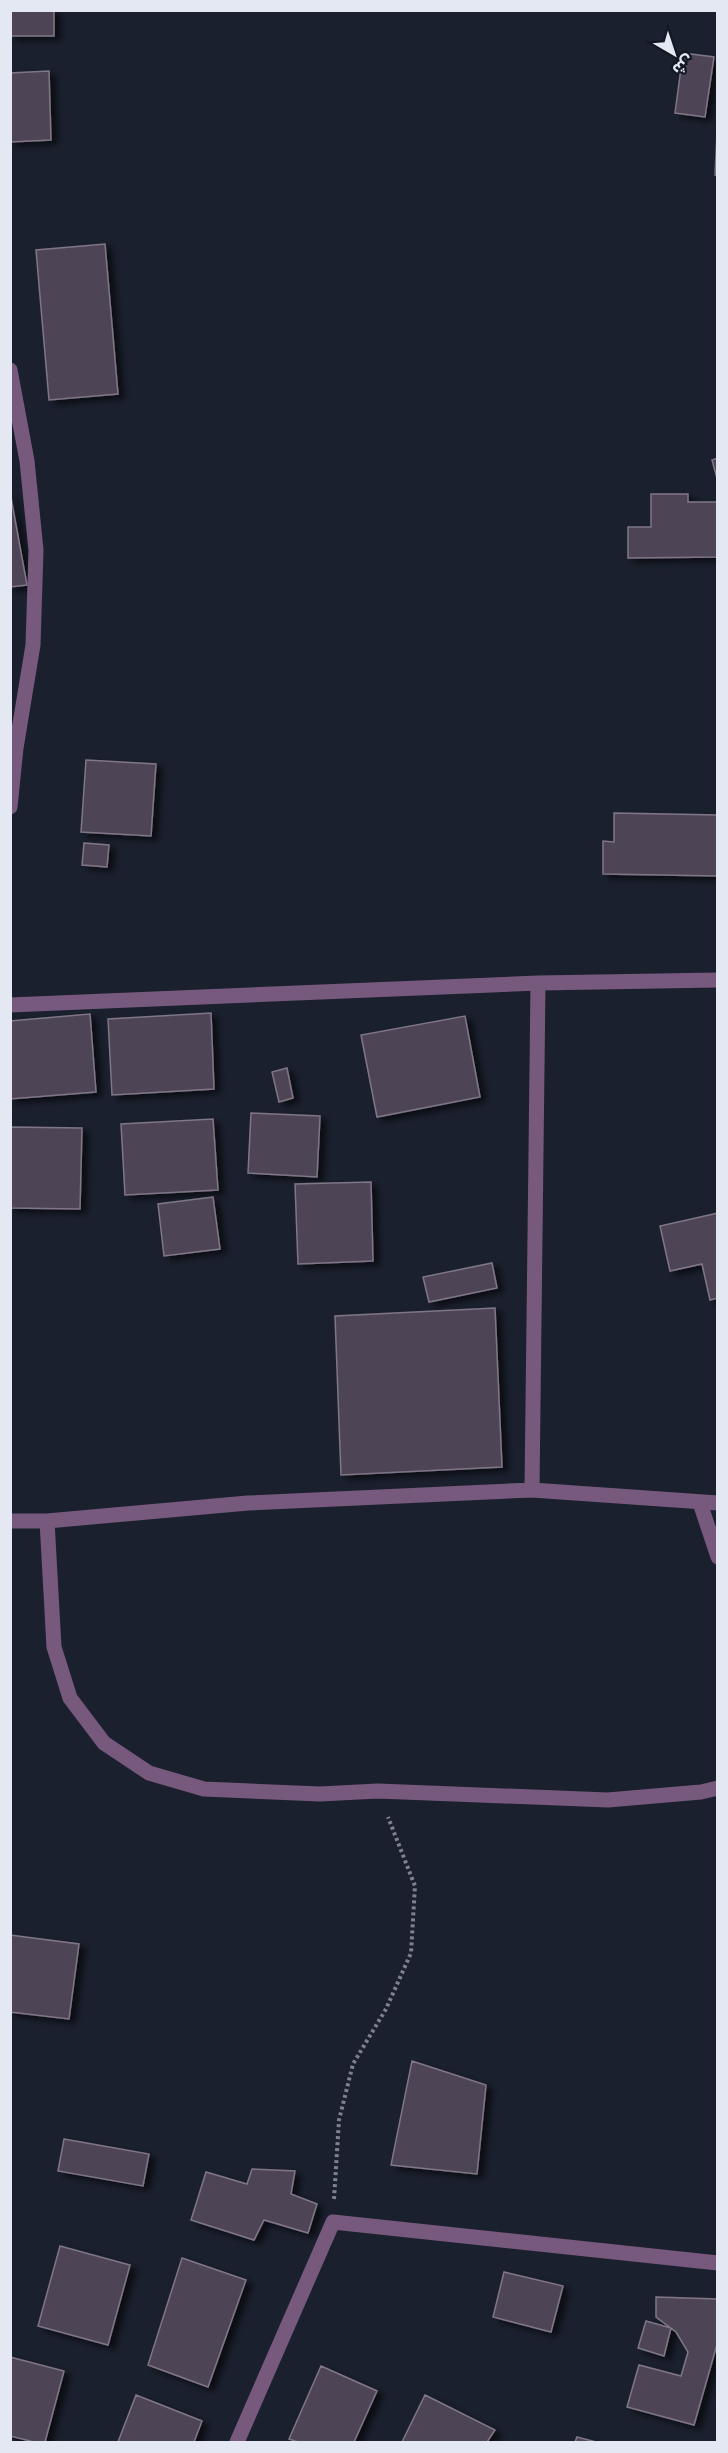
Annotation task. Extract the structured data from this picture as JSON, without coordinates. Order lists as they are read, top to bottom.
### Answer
{
  "north": "bottom right"
}
